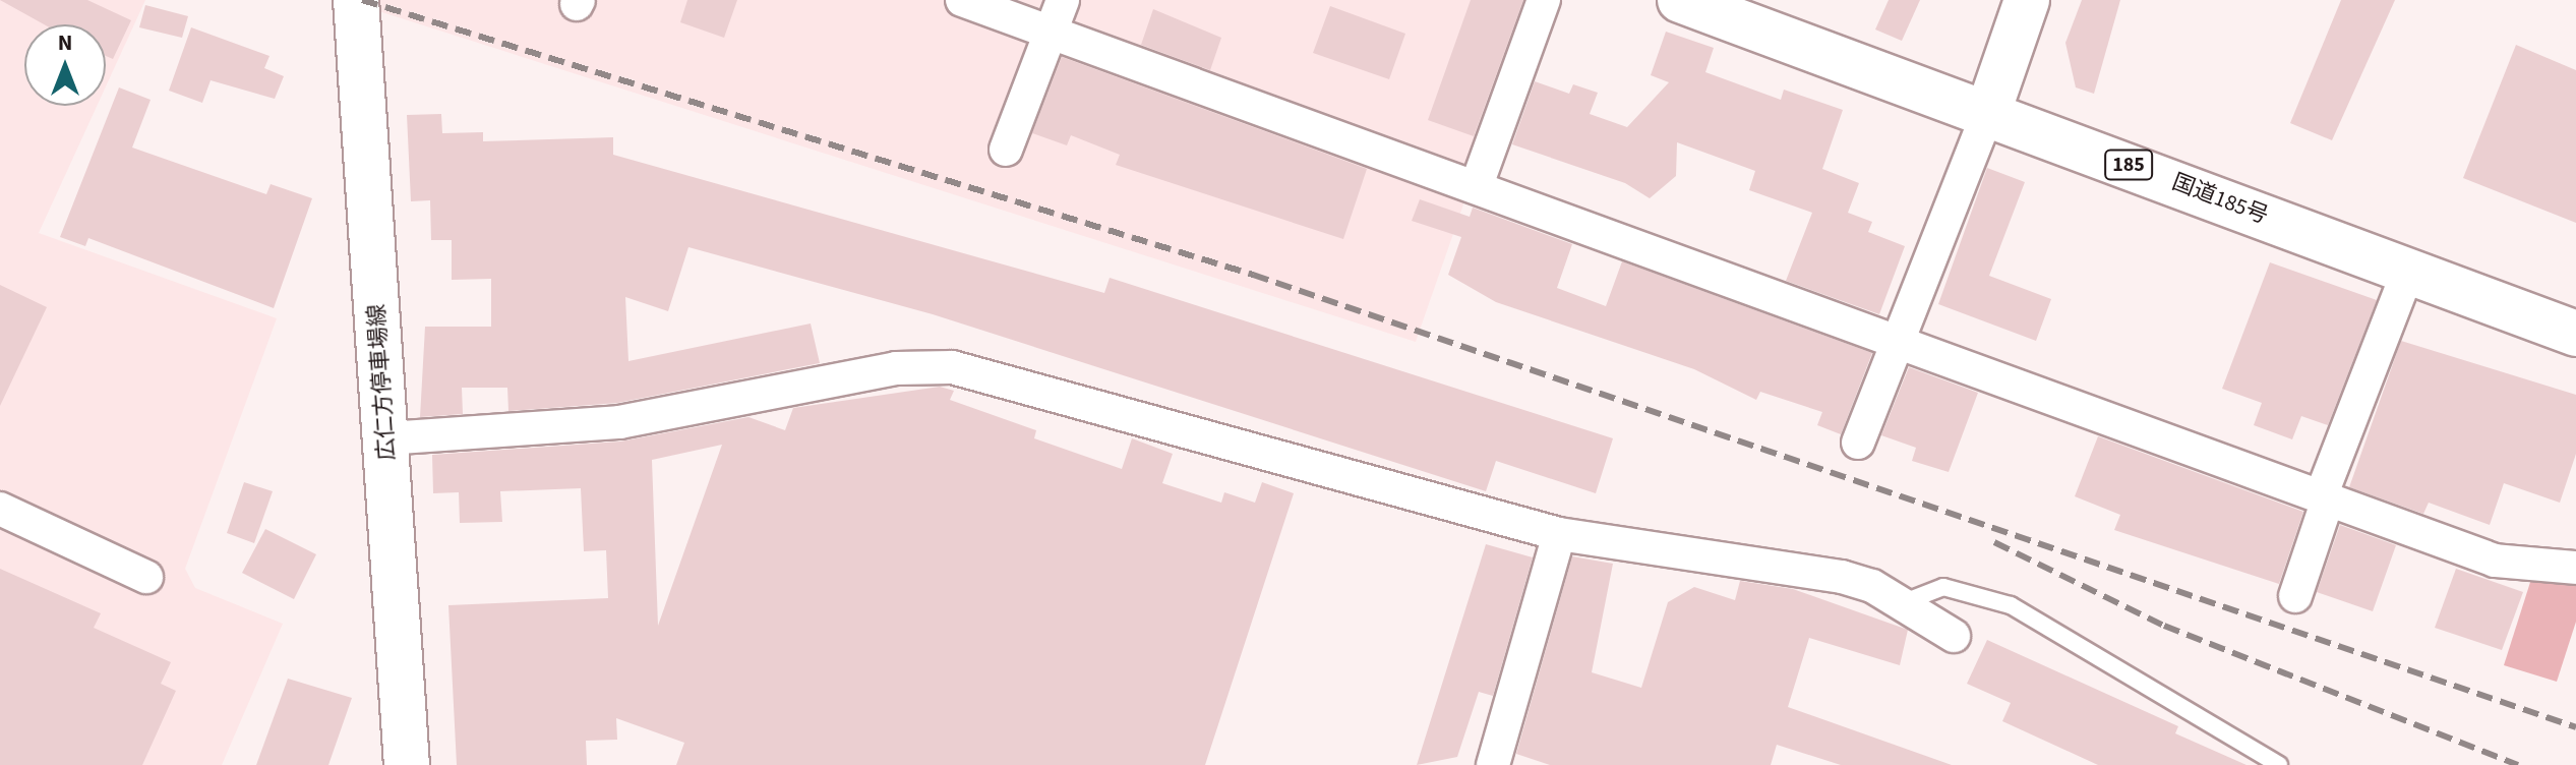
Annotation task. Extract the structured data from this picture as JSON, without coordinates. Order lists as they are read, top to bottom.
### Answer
{
  "streets": {
    "main road": ["185", "国道185号", "広仁方停車場線"]
  },
  "north": "top"
}
